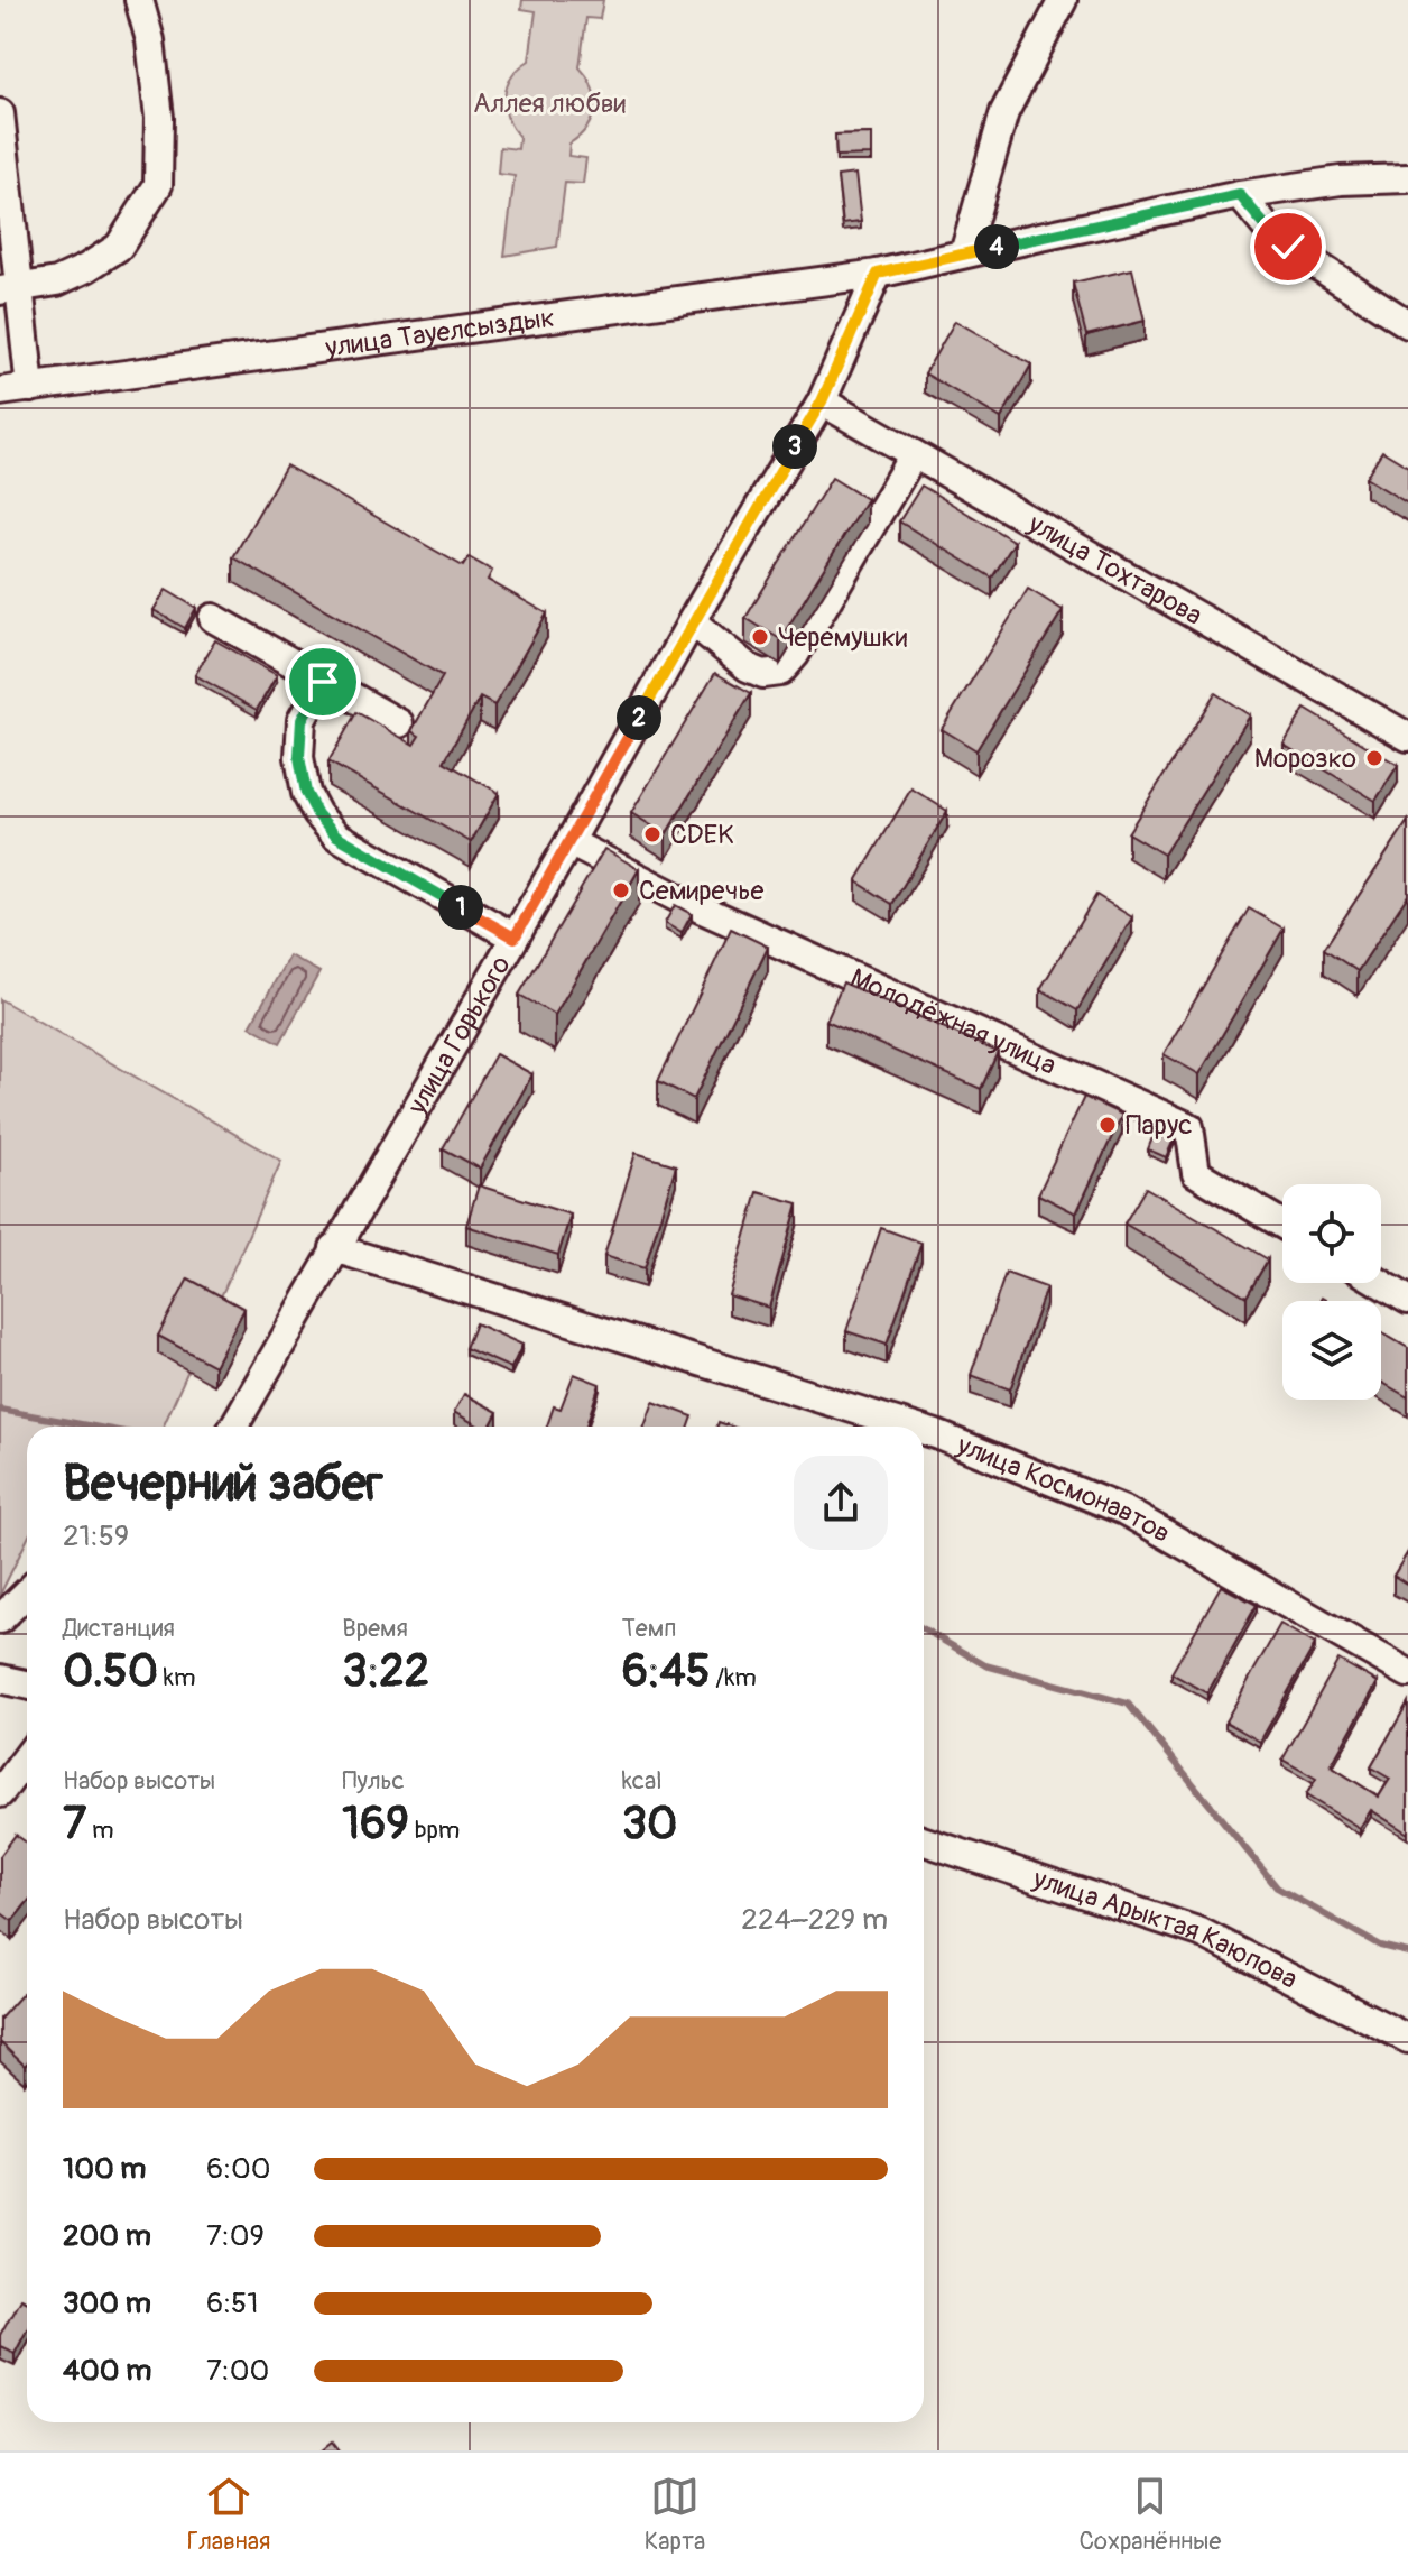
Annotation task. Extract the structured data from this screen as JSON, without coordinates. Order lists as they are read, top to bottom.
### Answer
{
  "streets": {
    "street": [
      "улица Тауелсыздык",
      "улица Тохтарова",
      "Молодёжная улица",
      "улица Горького",
      "улица Космонавтов",
      "улица Арыктая Каюпова"
    ]
  },
  "crossings": [
    ["улица Тауелсыздык", "улица Горького"],
    ["улица Тохтарова", "улица Горького"],
    ["Молодёжная улица", "улица Горького"],
    ["улица Горького", "улица Космонавтов"]
  ],
  "parks": ["Аллея любви"],
  "places": [
    "Черемушки",
    "Морозко",
    "CDEK",
    "Семиречье",
    "Парус"
  ],
  "page": {
    "pins": [
      "4",
      "3",
      "2",
      "1"
    ],
    "heading": ["Вечерний забег", "21:59"],
    "stats": [
      ["Дистанция", "0.50 km"],
      ["Время", "3:22"],
      ["Темп", "6:45 /km"],
      ["Набор высоты", "7 m"],
      ["Пульс", "169 bpm"],
      ["kcal", "30"]
    ],
    "chart": ["Набор высоты", "224–229 m"],
    "list": [
      {
        "name": "100 m",
        "note": "6:00"
      },
      {
        "name": "200 m",
        "note": "7:09"
      },
      {
        "name": "300 m",
        "note": "6:51"
      },
      {
        "name": "400 m",
        "note": "7:00"
      }
    ],
    "tabs": ["Главная", "Карта", "Сохранённые"]
  }
}
